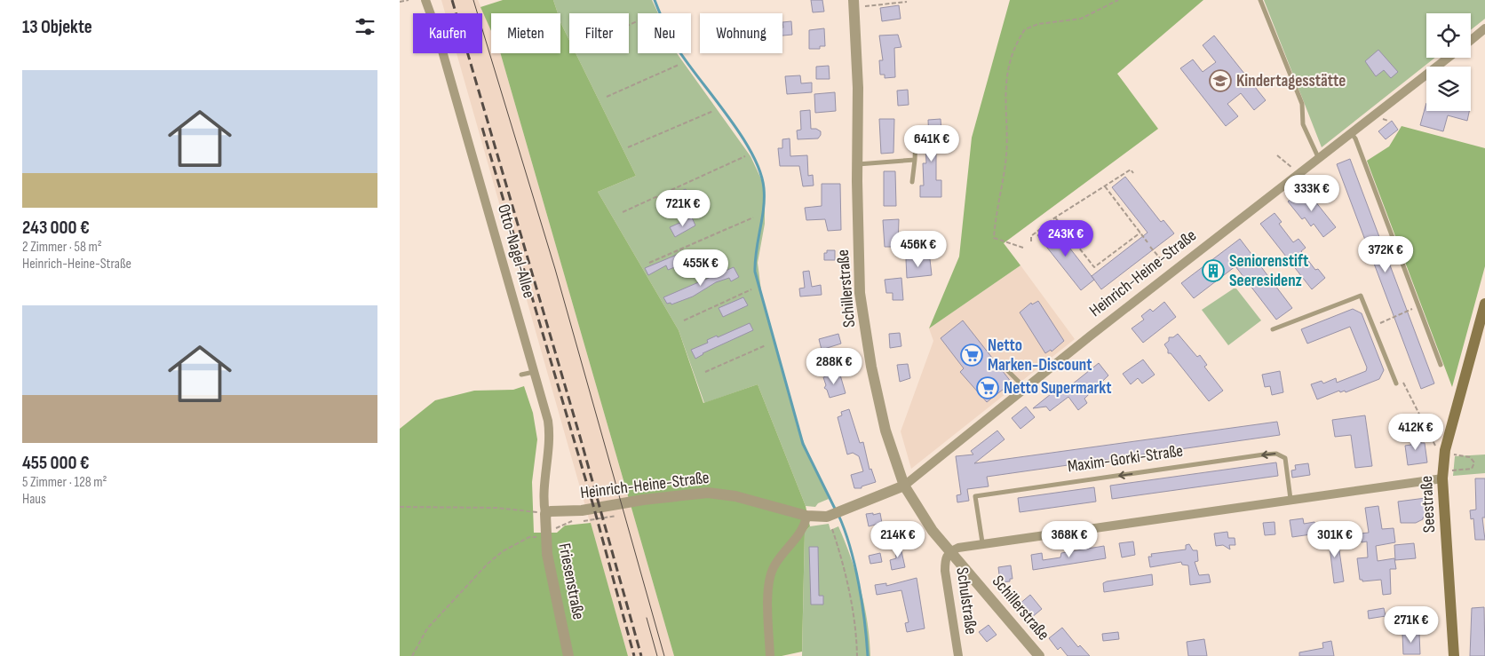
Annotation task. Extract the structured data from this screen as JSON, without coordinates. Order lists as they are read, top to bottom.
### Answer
{
  "streets": {
    "main road": ["Seestraße"],
    "street": [
      "Otto-Nagel-Allee",
      "Heinrich-Heine-Straße",
      "Schillerstraße",
      "Friesenstraße",
      "Schulstraße"
    ],
    "lane": ["Maxim-Gorki-Straße"]
  },
  "crossings": [
    ["Otto-Nagel-Allee", "Heinrich-Heine-Straße"],
    ["Otto-Nagel-Allee", "Friesenstraße"],
    ["Heinrich-Heine-Straße", "Schillerstraße"],
    ["Heinrich-Heine-Straße", "Friesenstraße"],
    ["Schillerstraße", "Schulstraße"]
  ],
  "places": {
    "school or university": ["Kindertagesstätte"],
    "building": ["Seniorenstift Seeresidenz"],
    "supermarket": ["Netto Marken-Discount", "Netto Supermarkt"]
  },
  "page": {
    "heading": "13 Objekte",
    "chip": [
      "Kaufen",
      "Mieten",
      "Filter",
      "Neu",
      "Wohnung"
    ],
    "list": [
      {
        "name": "243 000 €",
        "note": "2 Zimmer · 58 m² · Heinrich-Heine-Straße"
      },
      {
        "name": "455 000 €",
        "note": "5 Zimmer · 128 m² · Haus"
      }
    ],
    "price": [
      "641K €",
      "333K €",
      "721K €",
      "243K €",
      "456K €",
      "372K €",
      "455K €",
      "288K €",
      "412K €",
      "214K €",
      "368K €",
      "301K €",
      "271K €"
    ]
  }
}
